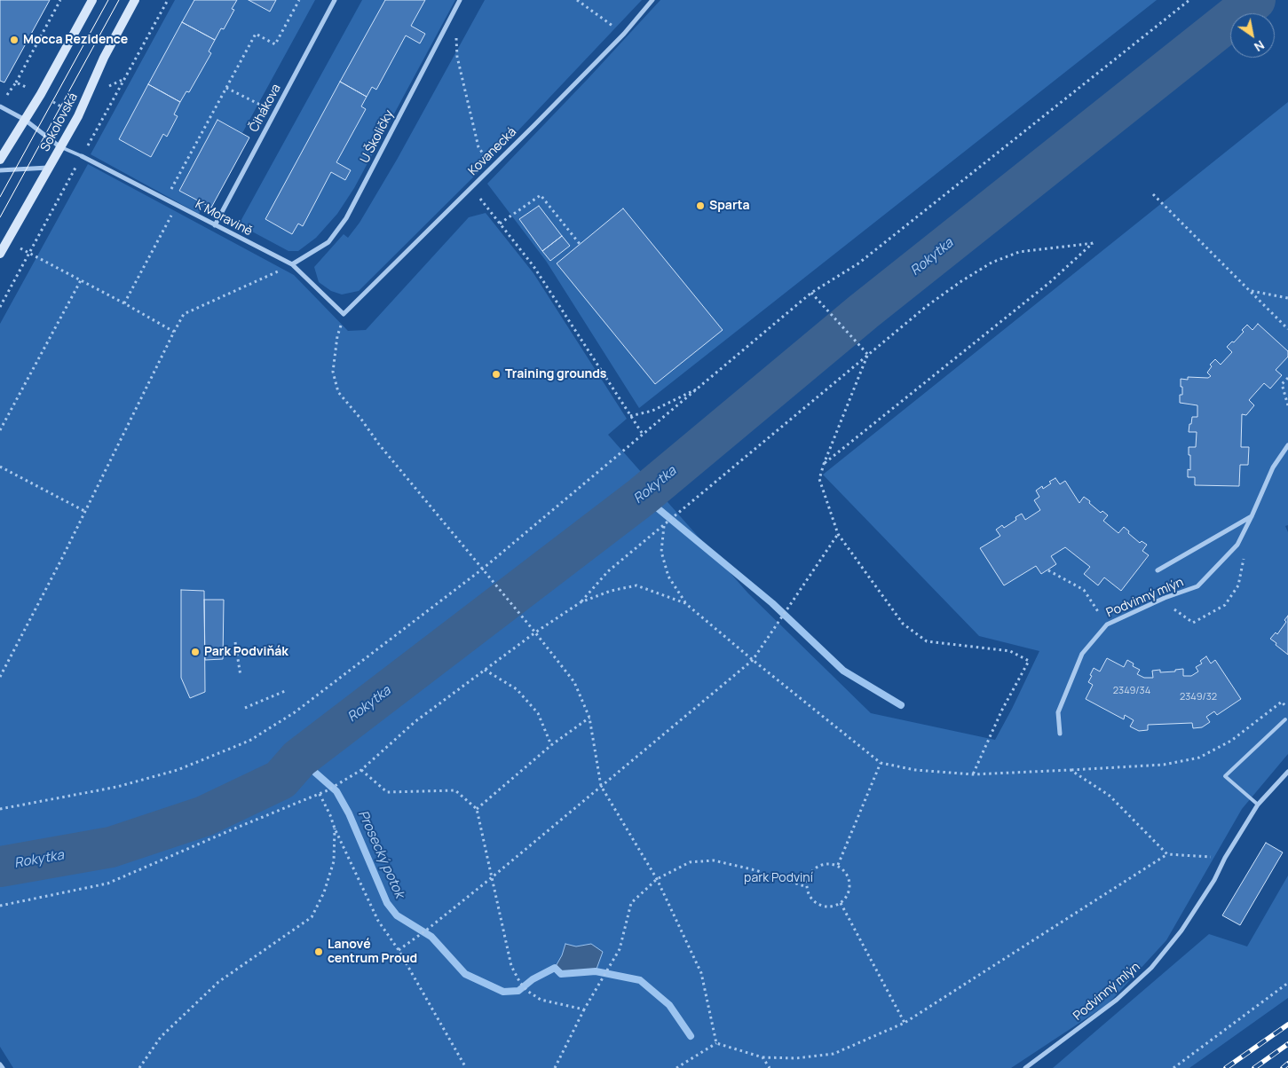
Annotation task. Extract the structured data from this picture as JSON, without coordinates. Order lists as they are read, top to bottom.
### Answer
{
  "streets": {
    "main road": ["Sokolovská"],
    "street": [
      "Čihákova",
      "U Školičky",
      "Kovanecká",
      "K Moravině",
      "Podvinný mlýn"
    ]
  },
  "crossings": [
    ["Čihákova", "K Moravině"],
    ["U Školičky", "K Moravině"],
    ["Kovanecká", "K Moravině"]
  ],
  "water": ["Rokytka", "Prosecký potok"],
  "parks": ["park Podviní"],
  "places": [
    "Mocca Rezidence",
    "Sparta",
    "Training grounds",
    "Park Podviňák",
    "Lanové centrum Proud"
  ],
  "house_numbers": ["2349/34", "2349/32"],
  "north": "bottom right"
}
